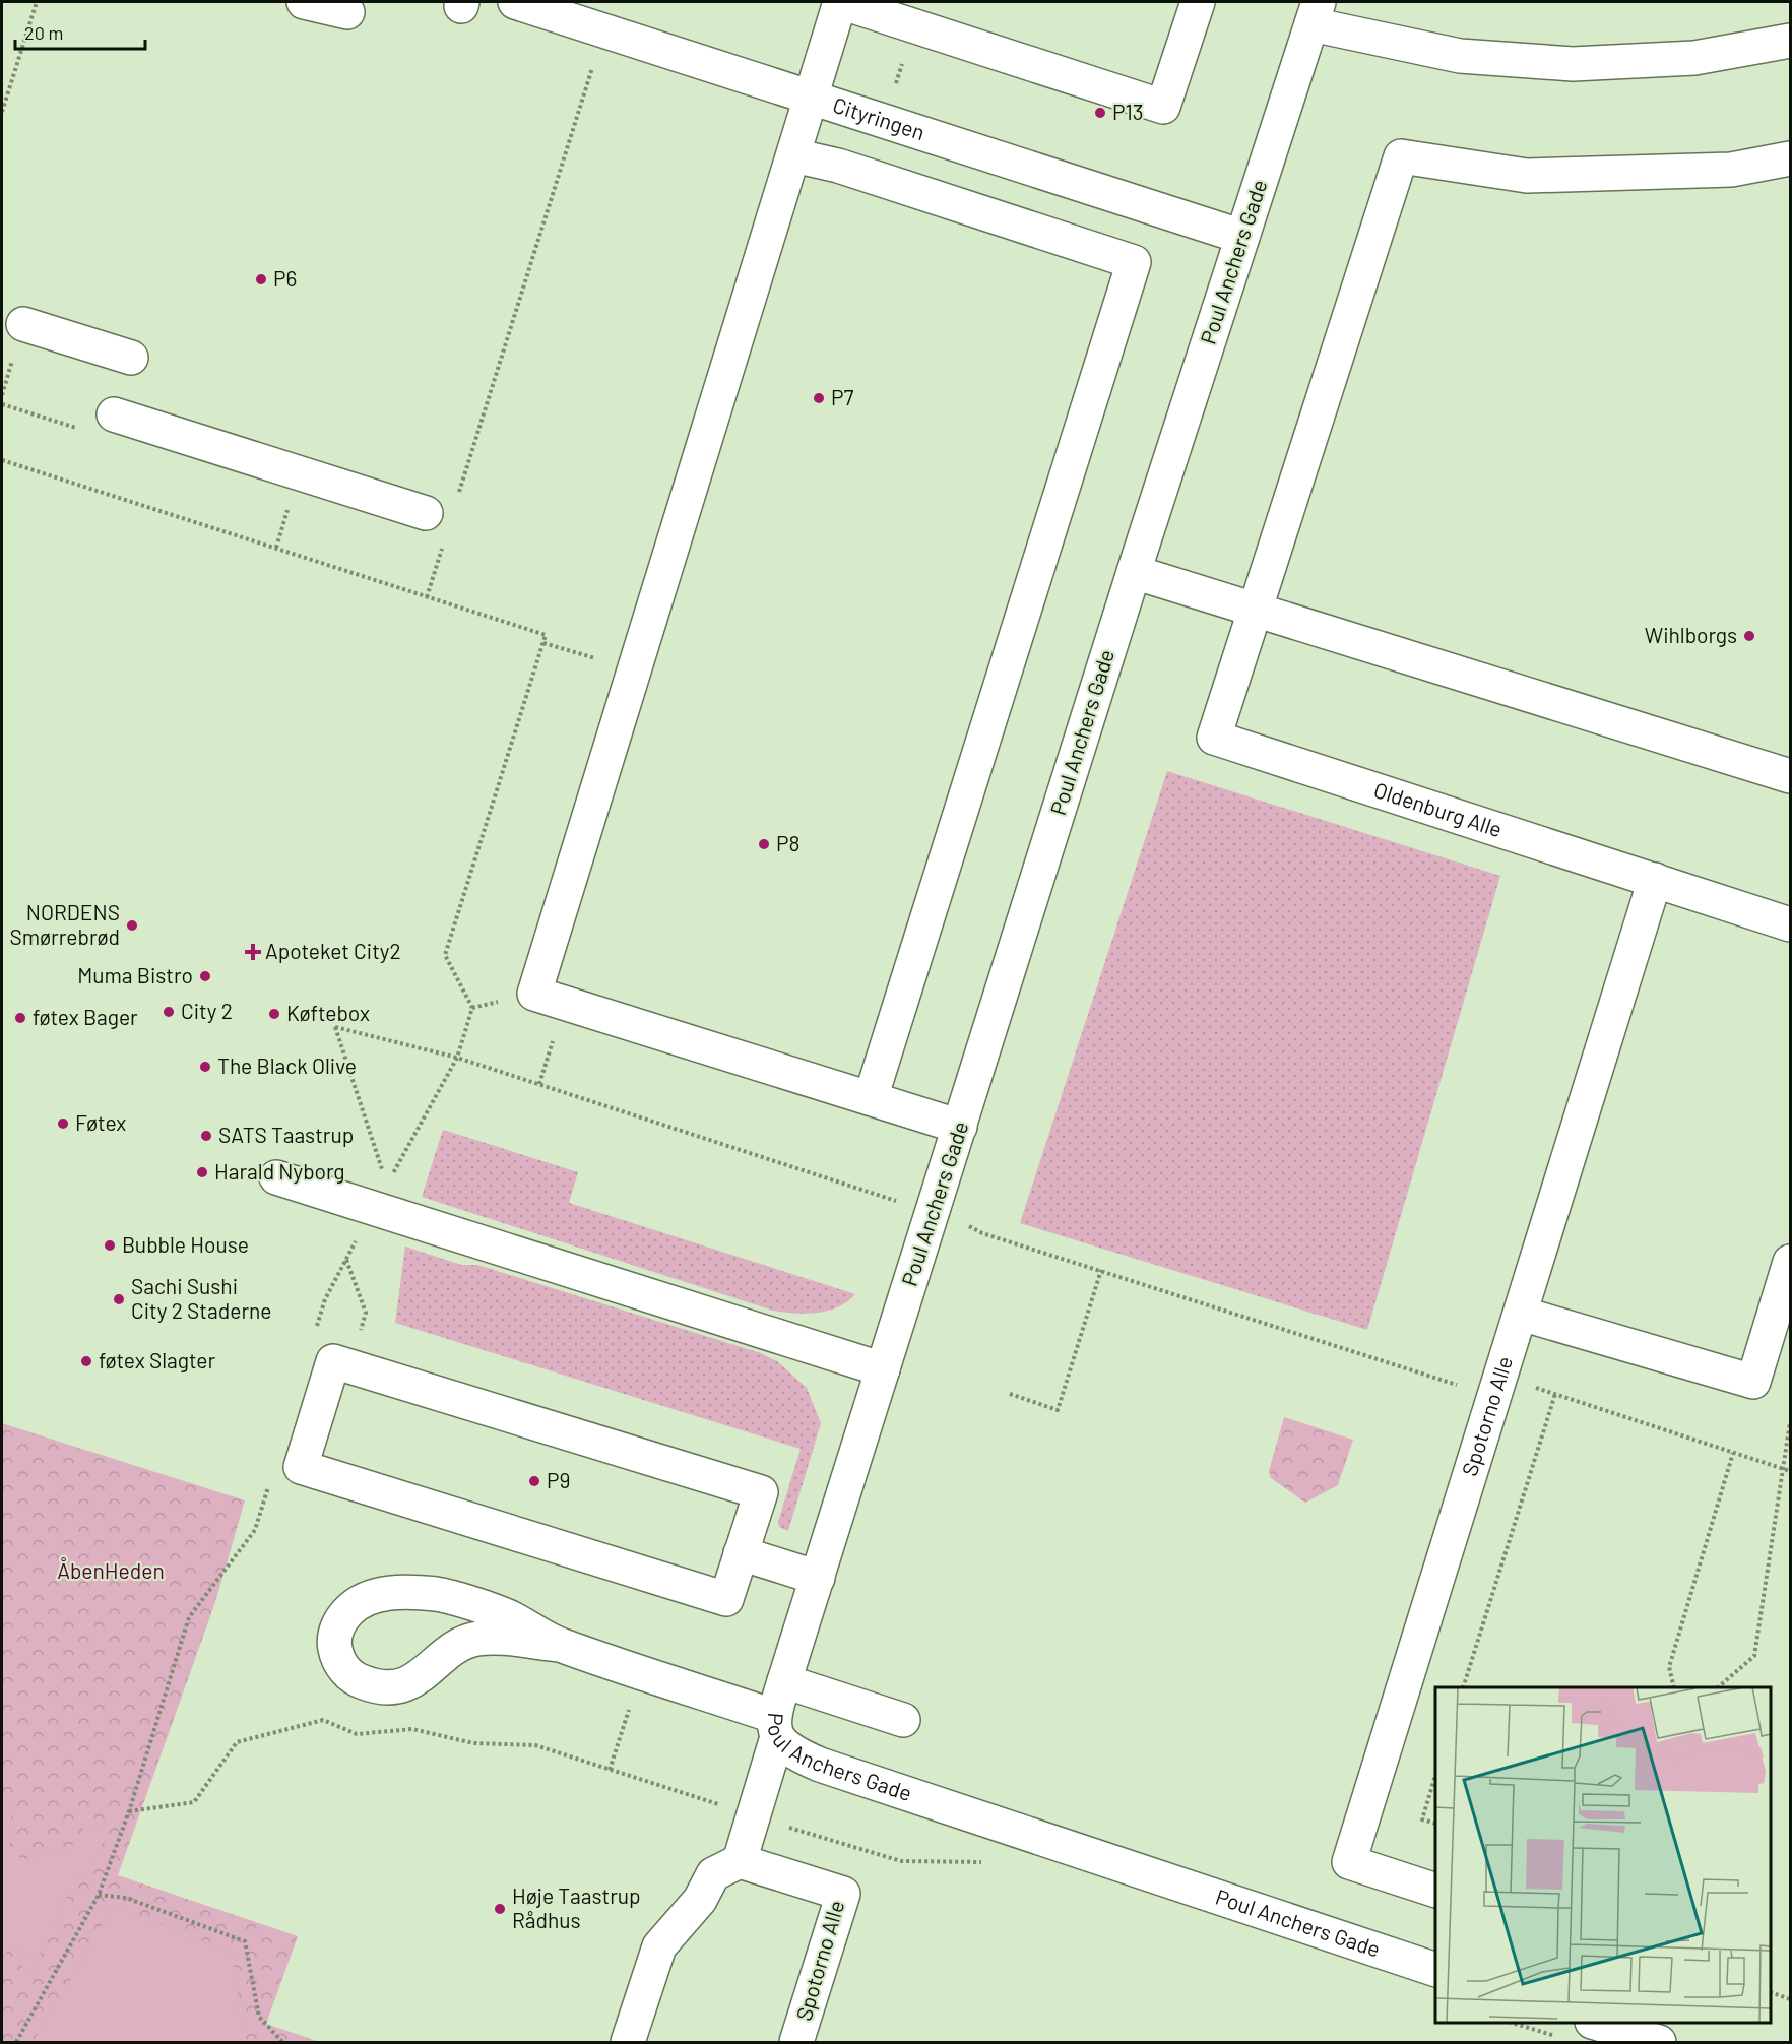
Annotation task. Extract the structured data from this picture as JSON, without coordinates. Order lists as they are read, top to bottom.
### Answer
{
  "streets": {
    "street": [
      "Cityringen",
      "Poul Anchers Gade",
      "Oldenburg Alle",
      "Spotorno Alle"
    ]
  },
  "crossings": [
    ["Cityringen", "Poul Anchers Gade"],
    ["Oldenburg Alle", "Spotorno Alle"]
  ],
  "parks": ["ÅbenHeden"],
  "places": {
    "other": [
      "P13",
      "P6",
      "P7",
      "Wihlborgs",
      "P8",
      "NORDENS Smørrebrød",
      "Muma Bistro",
      "City 2",
      "Køftebox",
      "føtex Bager",
      "The Black Olive",
      "Føtex",
      "SATS Taastrup",
      "Harald Nyborg",
      "Bubble House",
      "Sachi Sushi City 2 Staderne",
      "føtex Slagter",
      "P9",
      "Høje Taastrup Rådhus"
    ],
    "health": ["Apoteket City2"]
  },
  "scale_bar": "20 m"
}
